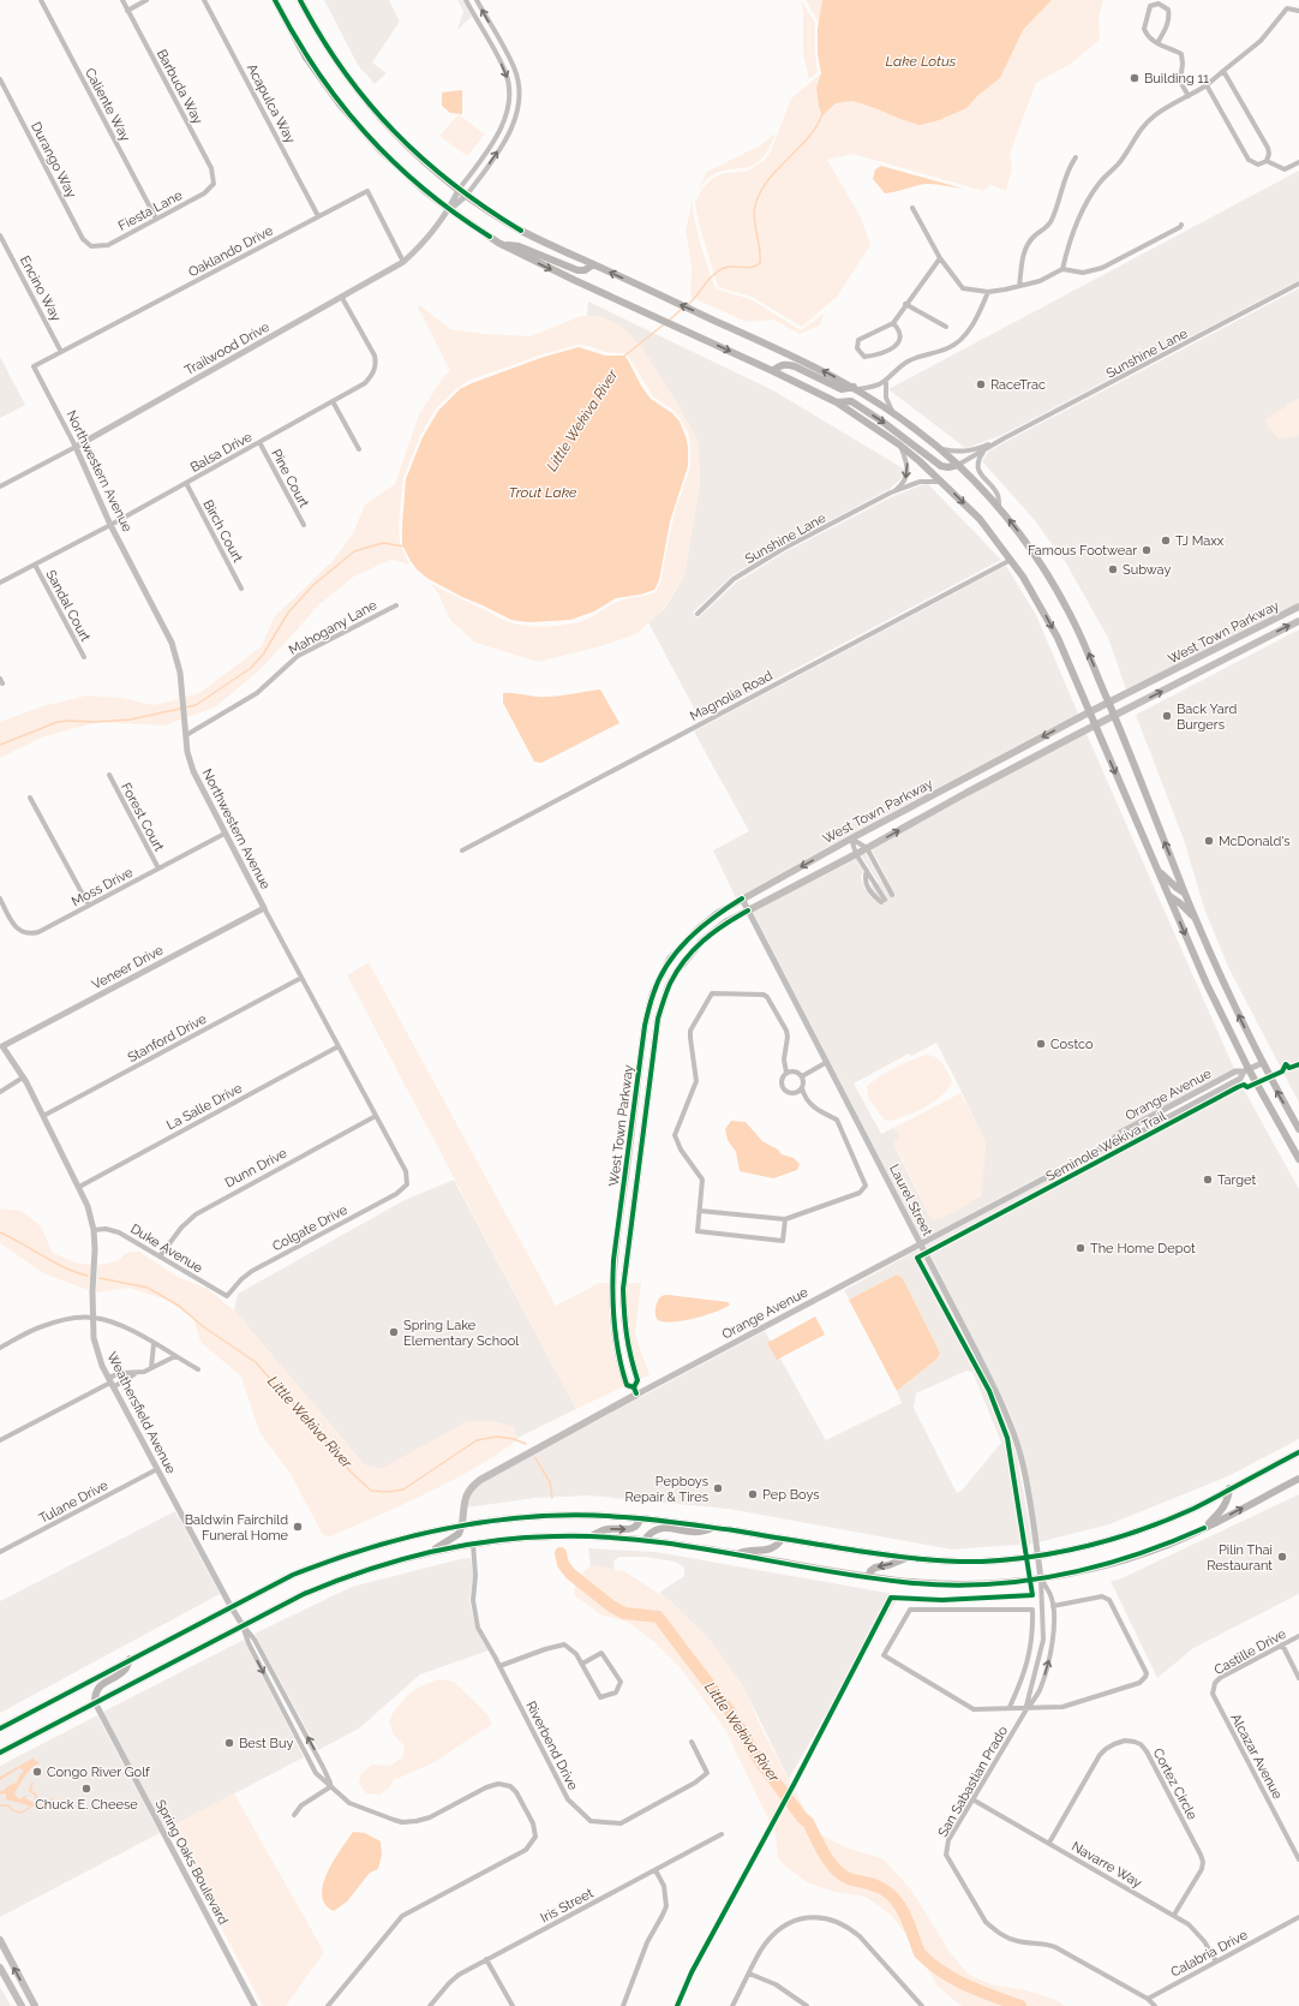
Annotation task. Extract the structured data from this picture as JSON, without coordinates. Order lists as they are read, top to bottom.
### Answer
{
  "streets": {
    "main road": ["West Town Parkway", "Orange Avenue"],
    "street": [
      "Barbuda Way",
      "Acapulca Way",
      "Caliente Way",
      "Durango Way",
      "Fiesta Lane",
      "Oaklando Drive",
      "Encino Way",
      "Trailwood Drive",
      "Sunshine Lane",
      "Balsa Drive",
      "Northwestern Avenue",
      "Pine Court",
      "Birch Court",
      "Sandal Court",
      "Mahogany Lane",
      "Magnolia Road",
      "Forest Court",
      "Moss Drive",
      "Veneer Drive",
      "Stanford Drive",
      "La Salle Drive",
      "Dunn Drive",
      "Laurel Street",
      "Colgate Drive",
      "Duke Avenue",
      "Weathersfield Avenue",
      "Tulane Drive",
      "Castille Drive",
      "Riverbend Drive",
      "Alcazar Avenue",
      "San Sabastian Prado",
      "Cortez Circle",
      "Spring Oaks Boulevard",
      "Navarre Way",
      "Iris Street",
      "Calabria Drive"
    ],
    "cycle path": ["Seminole Wekiva Trail"]
  },
  "crossings": [
    ["Barbuda Way", "Fiesta Lane"],
    ["Acapulca Way", "Oaklando Drive"],
    ["Caliente Way", "Fiesta Lane"],
    ["Durango Way", "Fiesta Lane"],
    ["Oaklando Drive", "Encino Way"],
    ["Oaklando Drive", "Trailwood Drive"],
    ["Oaklando Drive", "Northwestern Avenue"],
    ["Trailwood Drive", "Balsa Drive"],
    ["Trailwood Drive", "Northwestern Avenue"],
    ["Balsa Drive", "Northwestern Avenue"],
    ["Balsa Drive", "Pine Court"],
    ["Balsa Drive", "Birch Court"],
    ["Balsa Drive", "Sandal Court"],
    ["Northwestern Avenue", "Mahogany Lane"],
    ["Northwestern Avenue", "Moss Drive"],
    ["Northwestern Avenue", "Veneer Drive"],
    ["Northwestern Avenue", "Stanford Drive"],
    ["Northwestern Avenue", "La Salle Drive"],
    ["Northwestern Avenue", "Dunn Drive"],
    ["Northwestern Avenue", "Colgate Drive"],
    ["West Town Parkway", "Orange Avenue"],
    ["West Town Parkway", "Laurel Street"],
    ["Forest Court", "Moss Drive"],
    ["Veneer Drive", "Weathersfield Avenue"],
    ["Stanford Drive", "Weathersfield Avenue"],
    ["Orange Avenue", "Laurel Street"],
    ["La Salle Drive", "Weathersfield Avenue"],
    ["Dunn Drive", "Duke Avenue"],
    ["Laurel Street", "San Sabastian Prado"],
    ["Colgate Drive", "Duke Avenue"],
    ["Duke Avenue", "Weathersfield Avenue"],
    ["Weathersfield Avenue", "Tulane Drive"],
    ["Castille Drive", "Alcazar Avenue"],
    ["San Sabastian Prado", "Navarre Way"],
    ["San Sabastian Prado", "Calabria Drive"],
    ["Cortez Circle", "Navarre Way"],
    ["Navarre Way", "Calabria Drive"]
  ],
  "water": ["Lake Lotus", "Little Wekiva River", "Trout Lake"],
  "places": [
    "Building 11",
    "RaceTrac",
    "TJ Maxx",
    "Famous Footwear",
    "Subway",
    "Back Yard Burgers",
    "McDonald's",
    "Costco",
    "Target",
    "The Home Depot",
    "Spring Lake Elementary School",
    "Pepboys Repair & Tires",
    "Pep Boys",
    "Baldwin Fairchild Funeral Home",
    "Pilin Thai Restaurant",
    "Best Buy",
    "Congo River Golf",
    "Chuck E. Cheese"
  ]
}
